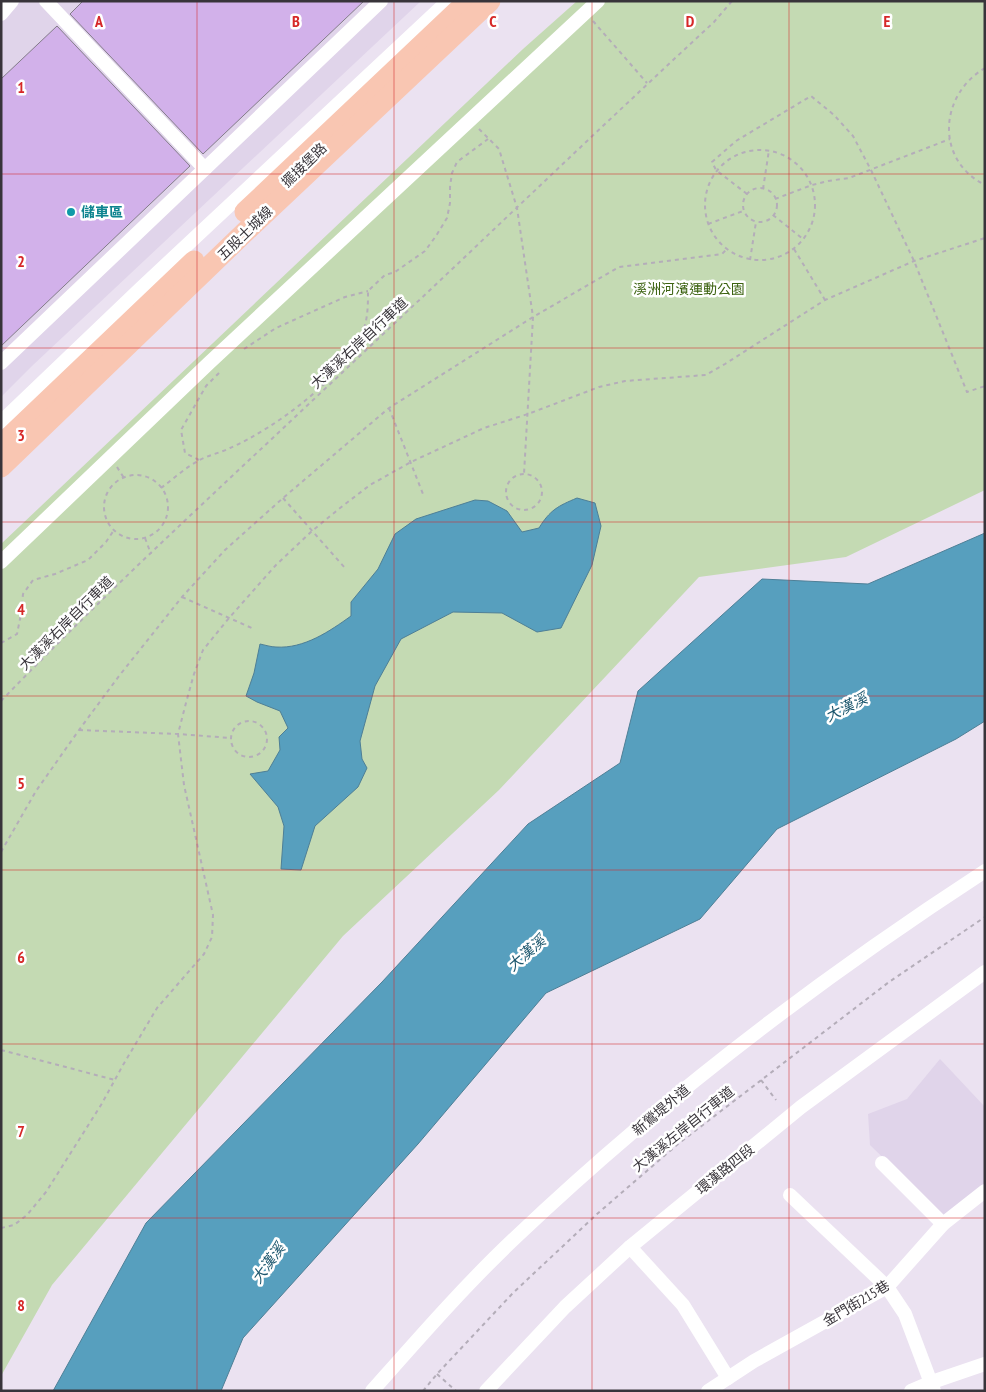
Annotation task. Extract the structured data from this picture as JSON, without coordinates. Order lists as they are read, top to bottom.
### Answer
{
  "streets": {
    "highway": ["五股土城線"],
    "street": [
      "擺接堡路",
      "新鶯堤外道",
      "環漢路四段",
      "金門街215巷"
    ],
    "path": ["大漢溪右岸自行車道", "大漢溪左岸自行車道"]
  },
  "water": ["大漢溪"],
  "parks": ["溪洲河濱運動公園"],
  "places": ["儲車區"],
  "grid": {
    "columns": [
      "A",
      "B",
      "C",
      "D",
      "E"
    ],
    "rows": [
      "1",
      "2",
      "3",
      "4",
      "5",
      "6",
      "7",
      "8"
    ]
  }
}
